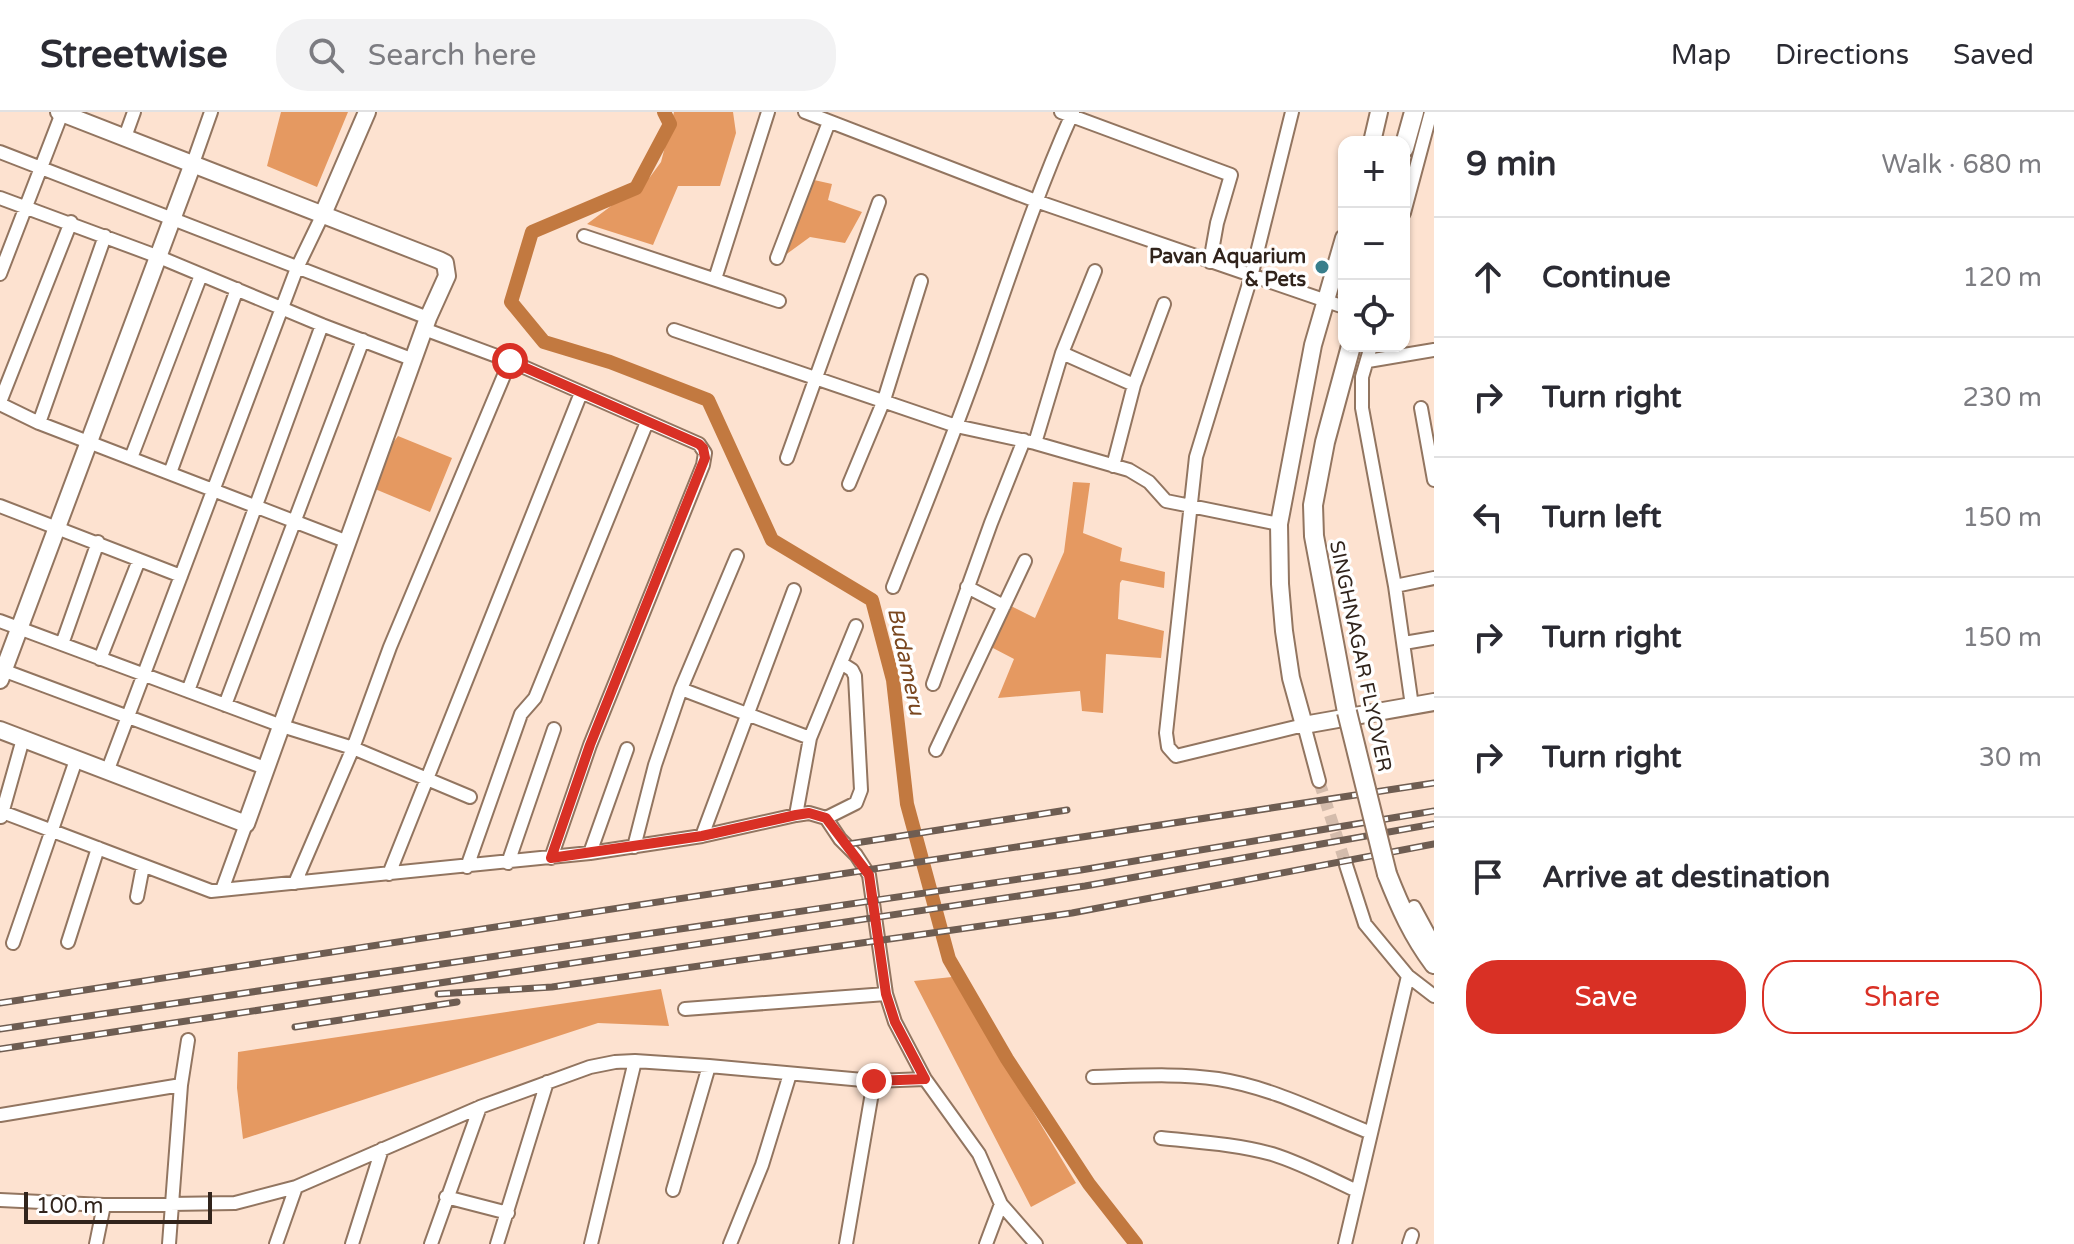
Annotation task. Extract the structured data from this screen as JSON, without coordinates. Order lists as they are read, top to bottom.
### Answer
{
  "streets": {
    "main road": ["SINGHNAGAR FLYOVER"]
  },
  "water": ["Budameru"],
  "places": ["Pavan Aquarium & Pets"],
  "scale_bar": "100 m",
  "page": {
    "header": "Streetwise",
    "search": "Search here",
    "nav": ["Map", "Directions", "Saved"],
    "heading": ["9 min", "Walk · 680 m"],
    "map_buttons": ["+", "−"],
    "list": [
      ["Continue", "120 m"],
      ["Turn right", "230 m"],
      ["Turn left", "150 m"],
      ["Turn right", "150 m"],
      ["Turn right", "30 m"],
      "Arrive at destination"
    ],
    "buttons": ["Save", "Share"],
    "scale": "100 m"
  }
}
